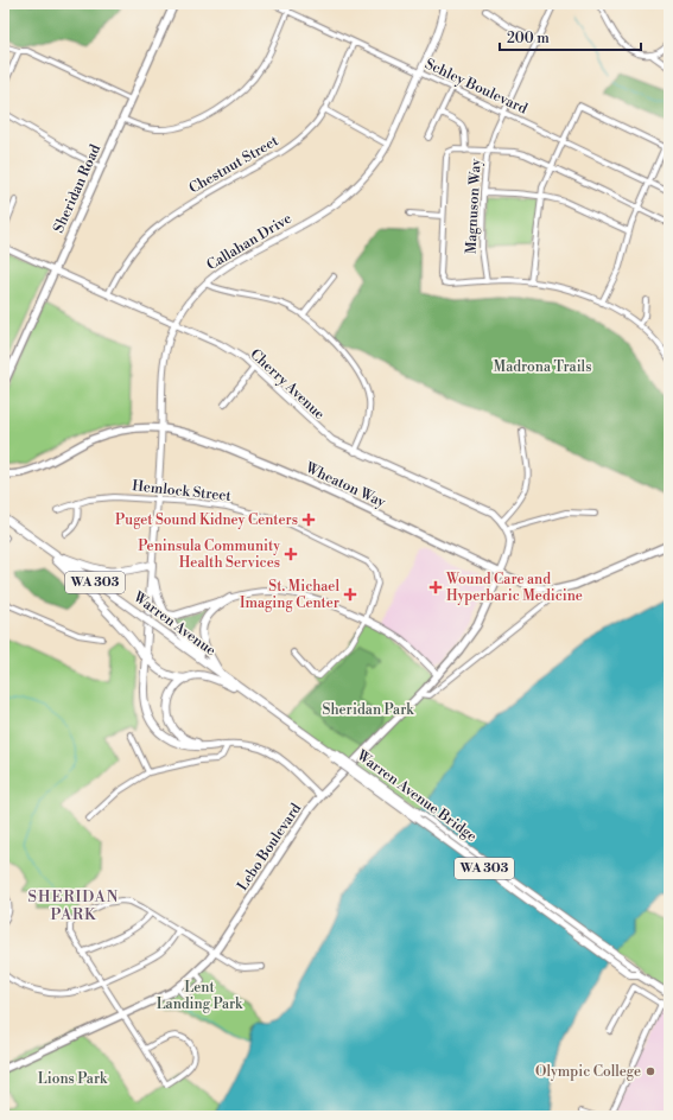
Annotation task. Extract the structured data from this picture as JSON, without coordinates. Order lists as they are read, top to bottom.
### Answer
{
  "streets": {
    "main road": [
      "Sheridan Road",
      "Wheaton Way",
      "WA 303",
      "Warren Avenue",
      "Warren Avenue Bridge",
      "Lebo Boulevard"
    ],
    "street": [
      "Schley Boulevard",
      "Chestnut Street",
      "Magnuson Way",
      "Callahan Drive",
      "Cherry Avenue",
      "Hemlock Street"
    ]
  },
  "crossings": [
    ["Schley Boulevard", "Chestnut Street"],
    ["Schley Boulevard", "Magnuson Way"],
    ["Schley Boulevard", "Callahan Drive"],
    ["Chestnut Street", "Cherry Avenue"],
    ["Sheridan Road", "Cherry Avenue"],
    ["Callahan Drive", "Cherry Avenue"],
    ["Callahan Drive", "Wheaton Way"],
    ["Callahan Drive", "Hemlock Street"],
    ["Cherry Avenue", "Wheaton Way"],
    ["Cherry Avenue", "Lebo Boulevard"],
    ["Wheaton Way", "Lebo Boulevard"],
    ["Warren Avenue", "Warren Avenue Bridge"]
  ],
  "districts": ["SHERIDAN PARK"],
  "parks": [
    "Madrona Trails",
    "Sheridan Park",
    "Lent Landing Park",
    "Lions Park"
  ],
  "places": {
    "health": [
      "Puget Sound Kidney Centers",
      "Peninsula Community Health Services",
      "Wound Care and Hyperbaric Medicine",
      "St. Michael Imaging Center"
    ],
    "other": ["Olympic College"]
  },
  "scale_bar": "200 m"
}
